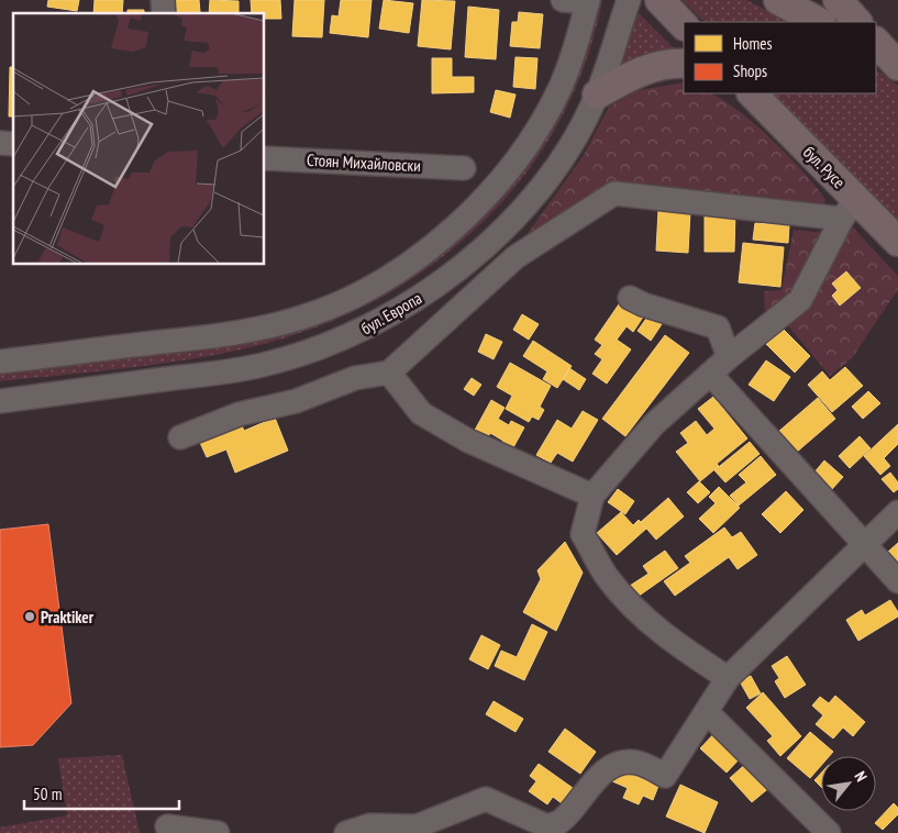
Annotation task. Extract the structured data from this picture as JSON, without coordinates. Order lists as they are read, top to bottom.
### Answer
{
  "streets": {
    "main road": ["бул. Русе"],
    "street": ["Стоян Михайловски", "бул. Европа"]
  },
  "places": ["Praktiker"],
  "legend": ["Homes", "Shops"],
  "scale_bar": "50 m",
  "north": "top right"
}
